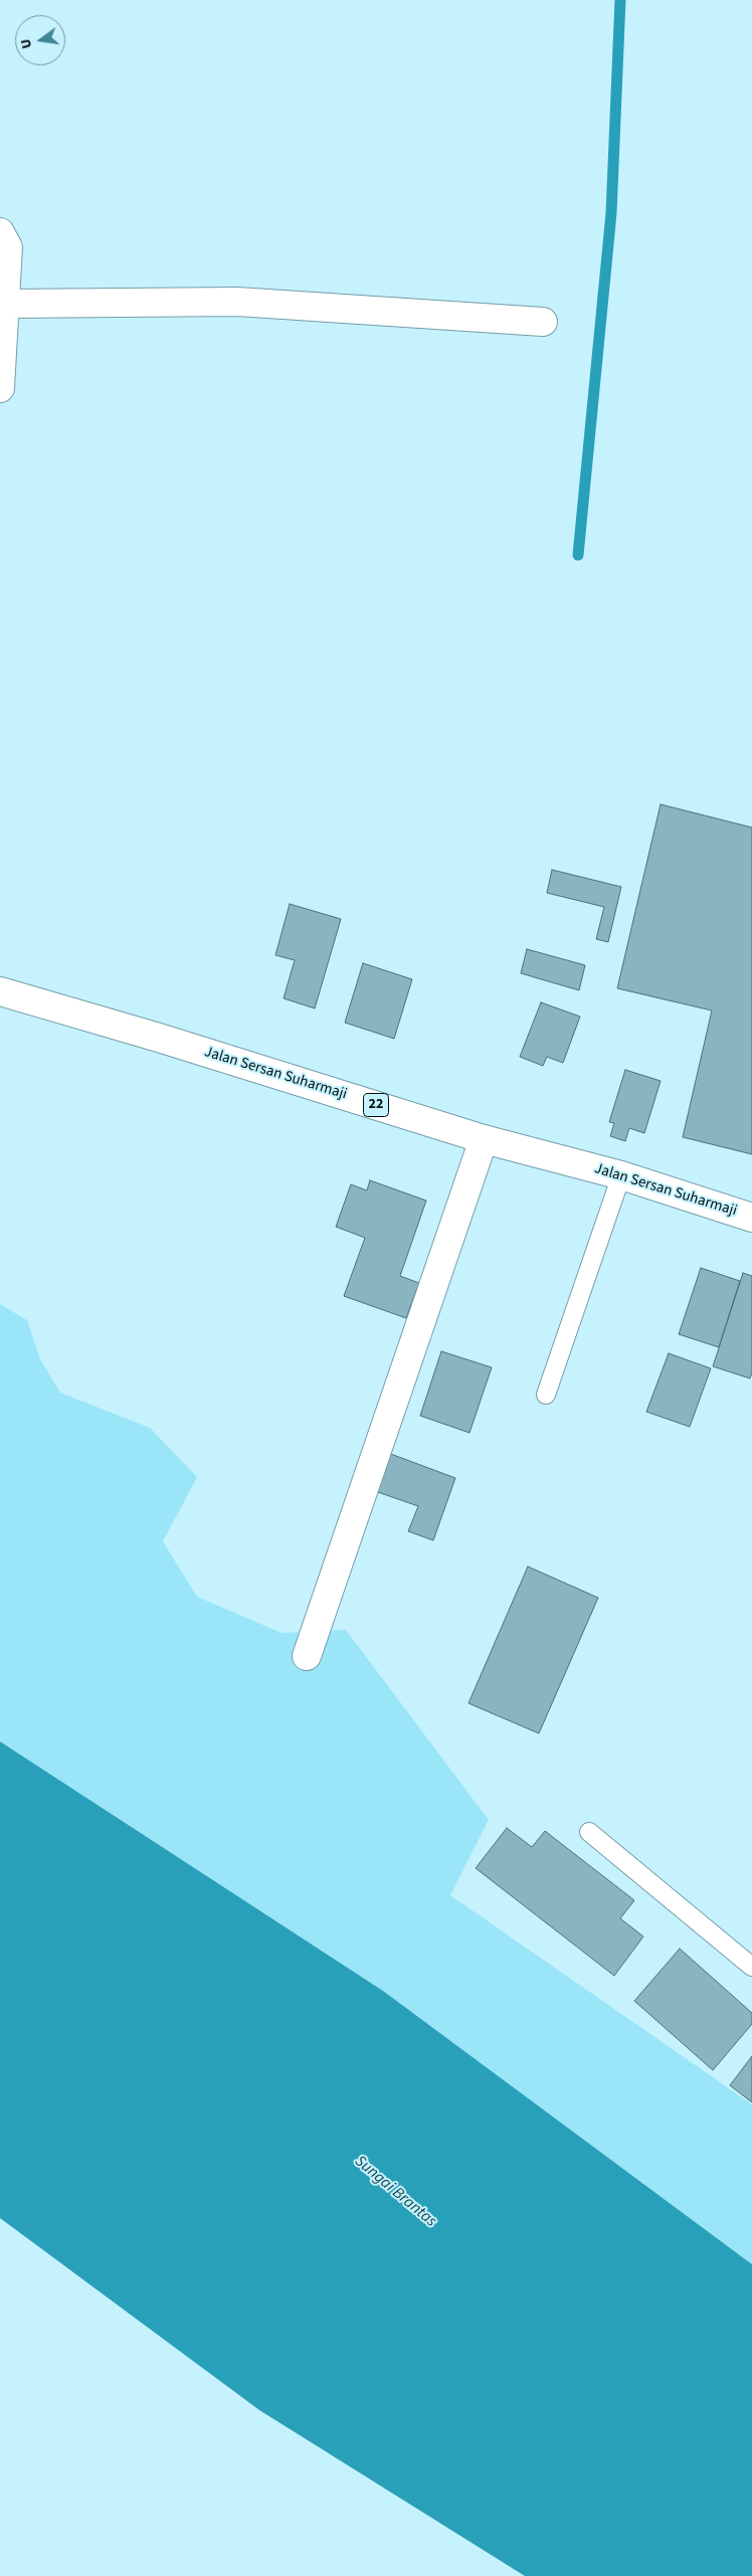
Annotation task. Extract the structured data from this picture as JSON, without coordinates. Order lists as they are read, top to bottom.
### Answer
{
  "streets": {
    "main road": ["Jalan Sersan Suharmaji", "22"]
  },
  "water": ["Sungai Brantas"],
  "north": "left"
}
